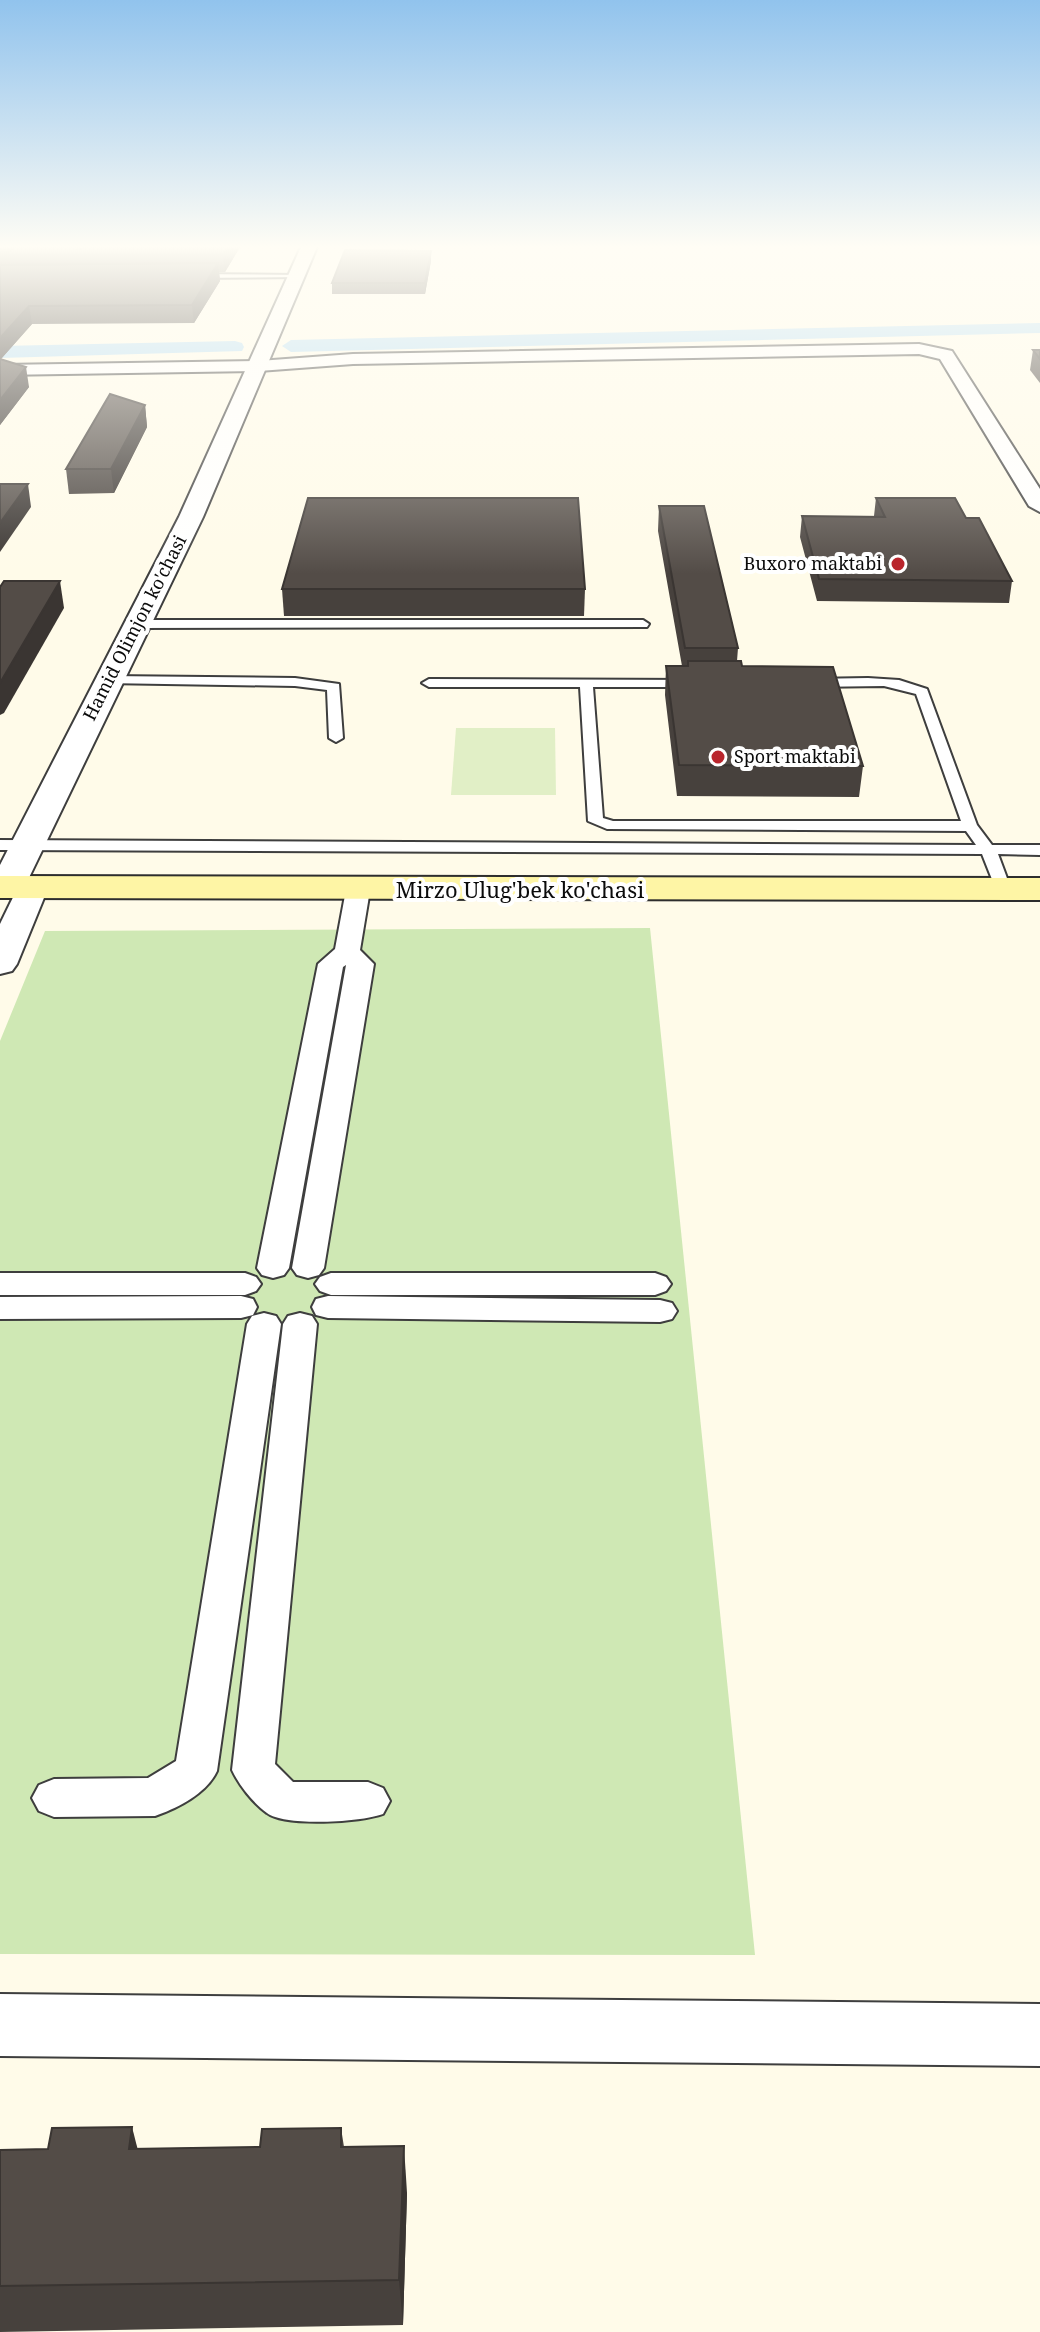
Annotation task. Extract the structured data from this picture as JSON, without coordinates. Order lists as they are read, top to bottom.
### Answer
{
  "streets": {
    "main road": ["Mirzo Ulug'bek ko'chasi"],
    "street": ["Hamid Olimjon ko'chasi"]
  },
  "crossings": [
    ["Hamid Olimjon ko'chasi", "Mirzo Ulug'bek ko'chasi"]
  ],
  "places": ["Buxoro maktabi", "Sport maktabi"]
}
